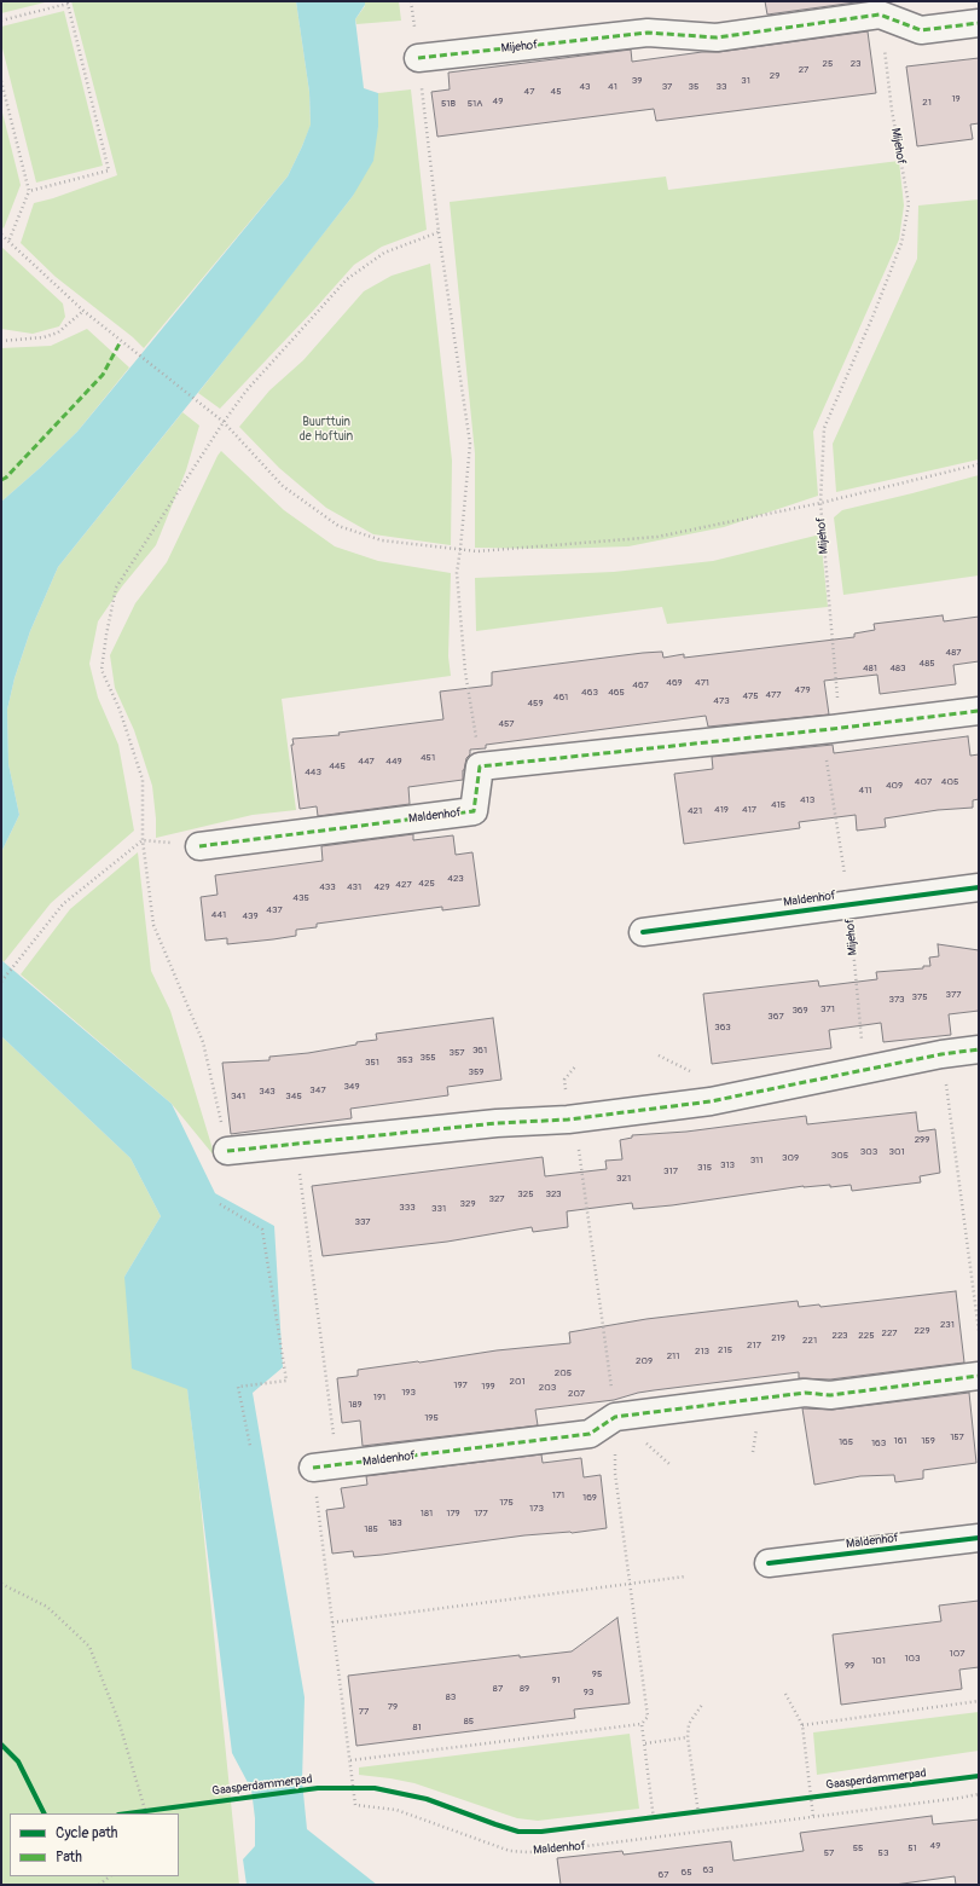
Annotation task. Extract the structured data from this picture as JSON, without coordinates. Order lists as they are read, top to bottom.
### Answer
{
  "streets": {
    "street": ["Mijehof", "Maldenhof"],
    "cycle path": ["Gaasperdammerpad"]
  },
  "crossings": [
    ["Mijehof", "Maldenhof"]
  ],
  "parks": ["Buurttuin de Hoftuin"],
  "house_numbers": [
    "25",
    "23",
    "27",
    "29",
    "39",
    "31",
    "43",
    "41",
    "37",
    "35",
    "33",
    "47",
    "45",
    "19",
    "49",
    "21",
    "51B",
    "51A",
    "487",
    "485",
    "481",
    "483",
    "469",
    "471",
    "467",
    "479",
    "463",
    "465",
    "477",
    "475",
    "461",
    "473",
    "459",
    "457",
    "451",
    "447",
    "449",
    "445",
    "443",
    "407",
    "405",
    "409",
    "411",
    "413",
    "415",
    "419",
    "417",
    "421",
    "423",
    "425",
    "427",
    "433",
    "431",
    "429",
    "435",
    "437",
    "441",
    "439",
    "377",
    "375",
    "373",
    "371",
    "369",
    "367",
    "363",
    "361",
    "357",
    "355",
    "353",
    "351",
    "359",
    "349",
    "347",
    "343",
    "341",
    "345",
    "299",
    "303",
    "301",
    "305",
    "309",
    "311",
    "313",
    "315",
    "317",
    "321",
    "325",
    "323",
    "327",
    "329",
    "333",
    "331",
    "337",
    "231",
    "229",
    "227",
    "223",
    "225",
    "219",
    "221",
    "217",
    "215",
    "213",
    "211",
    "209",
    "205",
    "201",
    "197",
    "199",
    "203",
    "193",
    "207",
    "191",
    "189",
    "195",
    "157",
    "161",
    "159",
    "165",
    "163",
    "171",
    "169",
    "175",
    "173",
    "181",
    "179",
    "177",
    "183",
    "185",
    "107",
    "103",
    "101",
    "99",
    "95",
    "91",
    "87",
    "89",
    "93",
    "83",
    "79",
    "77",
    "85",
    "81",
    "49",
    "55",
    "51",
    "57",
    "53",
    "63",
    "65",
    "67"
  ],
  "legend": ["Cycle path", "Path"]
}
